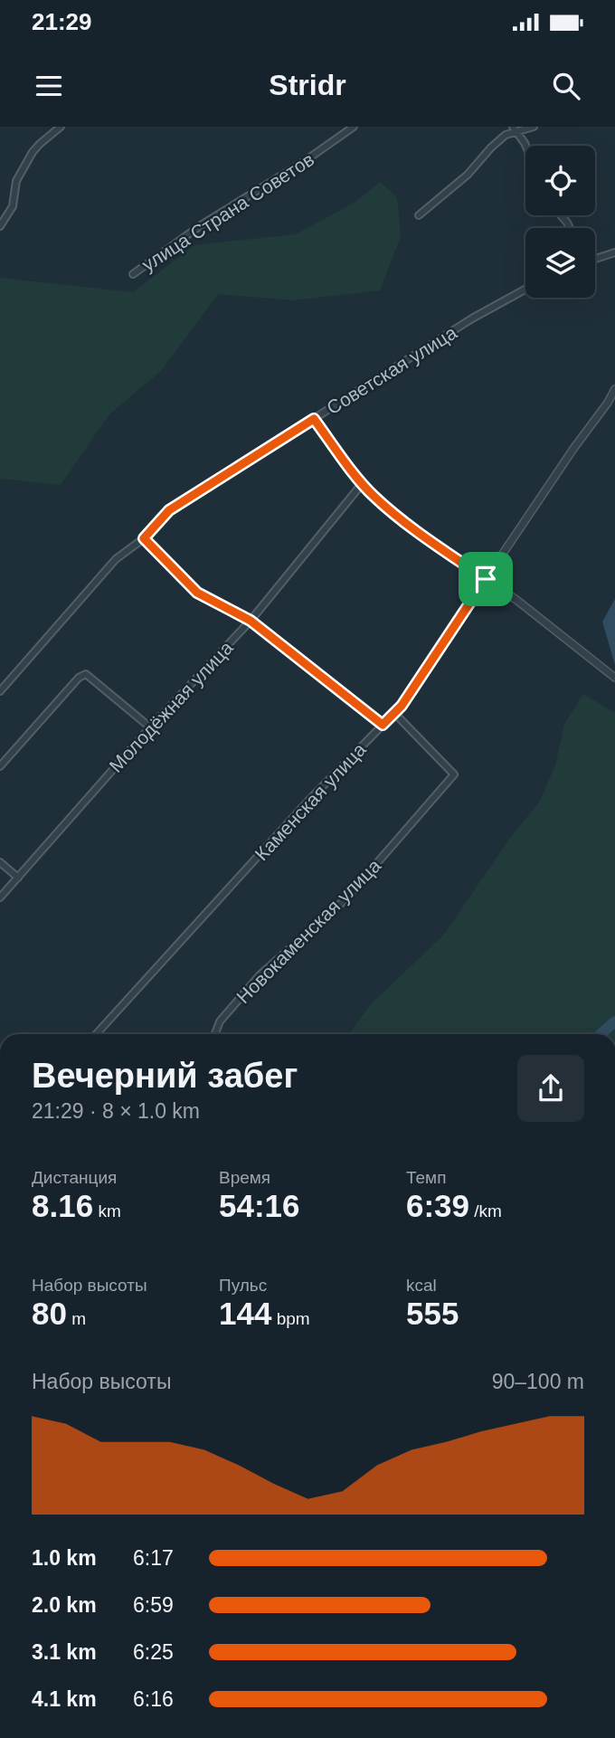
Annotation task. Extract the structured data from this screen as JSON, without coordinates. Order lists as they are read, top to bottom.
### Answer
{
  "streets": {
    "street": [
      "улица Страна Советов",
      "Советская улица",
      "Молодёжная улица",
      "Каменская улица",
      "Новокаменская улица"
    ]
  },
  "crossings": [
    ["Каменская улица", "Новокаменская улица"]
  ],
  "page": {
    "status": "21:29",
    "header": "Stridr",
    "heading": ["Вечерний забег", "21:29 · 8 × 1.0 km"],
    "stats": [
      ["Дистанция", "8.16 km"],
      ["Время", "54:16"],
      ["Темп", "6:39 /km"],
      ["Набор высоты", "80 m"],
      ["Пульс", "144 bpm"],
      ["kcal", "555"]
    ],
    "chart": ["Набор высоты", "90–100 m"],
    "list": [
      {
        "name": "1.0 km",
        "note": "6:17"
      },
      {
        "name": "2.0 km",
        "note": "6:59"
      },
      {
        "name": "3.1 km",
        "note": "6:25"
      },
      {
        "name": "4.1 km",
        "note": "6:16"
      }
    ]
  }
}
